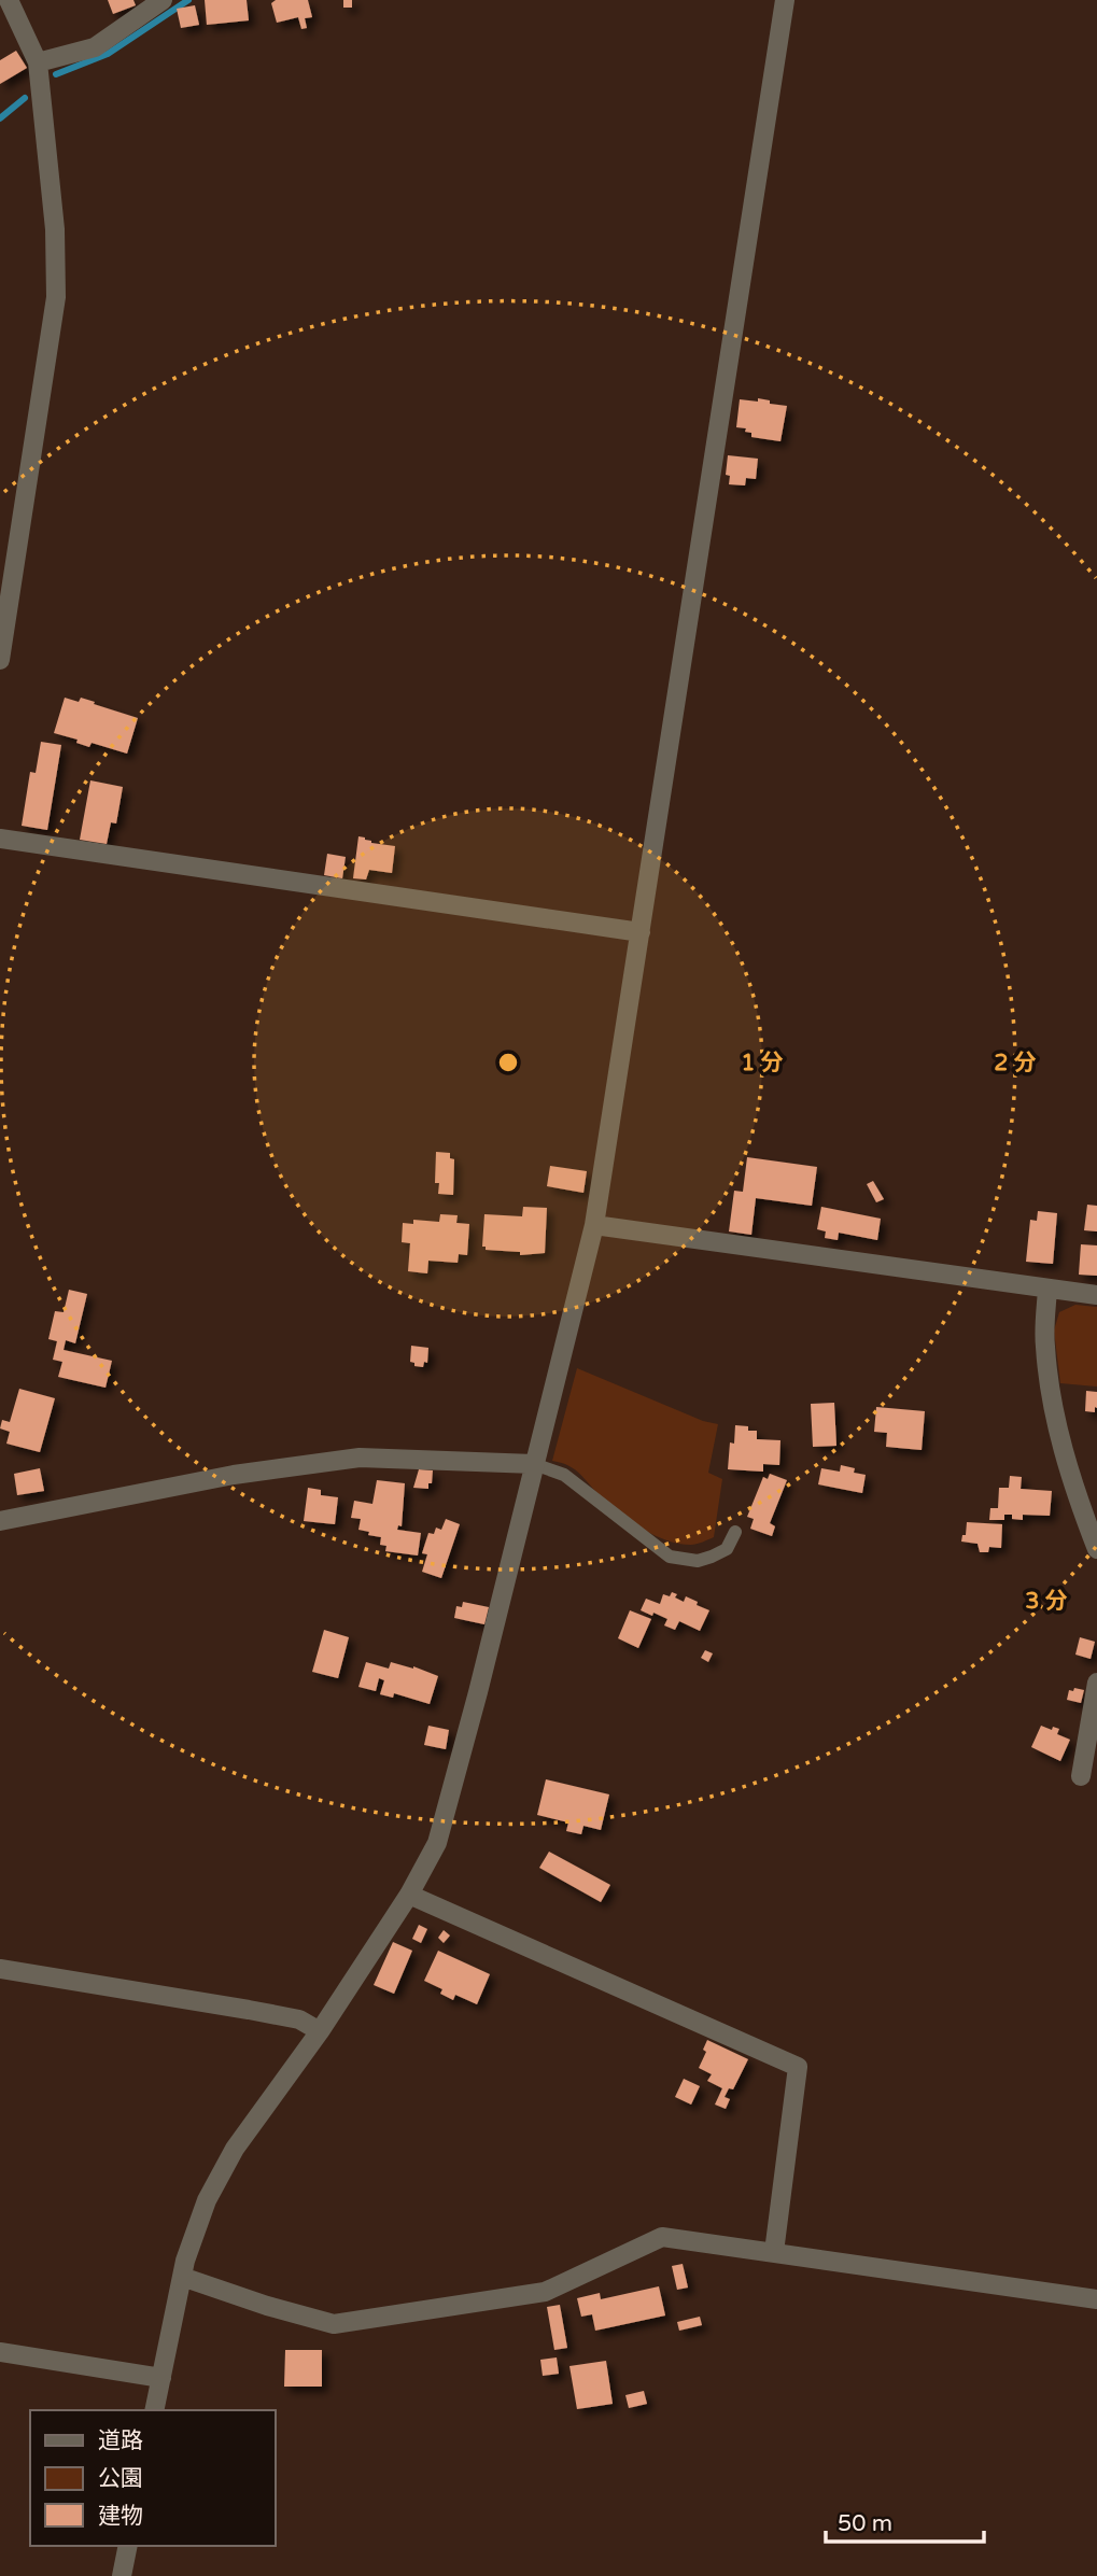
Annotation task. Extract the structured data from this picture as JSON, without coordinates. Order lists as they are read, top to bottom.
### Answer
{
  "legend": ["道路", "公園", "建物"],
  "scale_bar": "50 m",
  "rings": ["1 分", "2 分", "3 分"]
}
